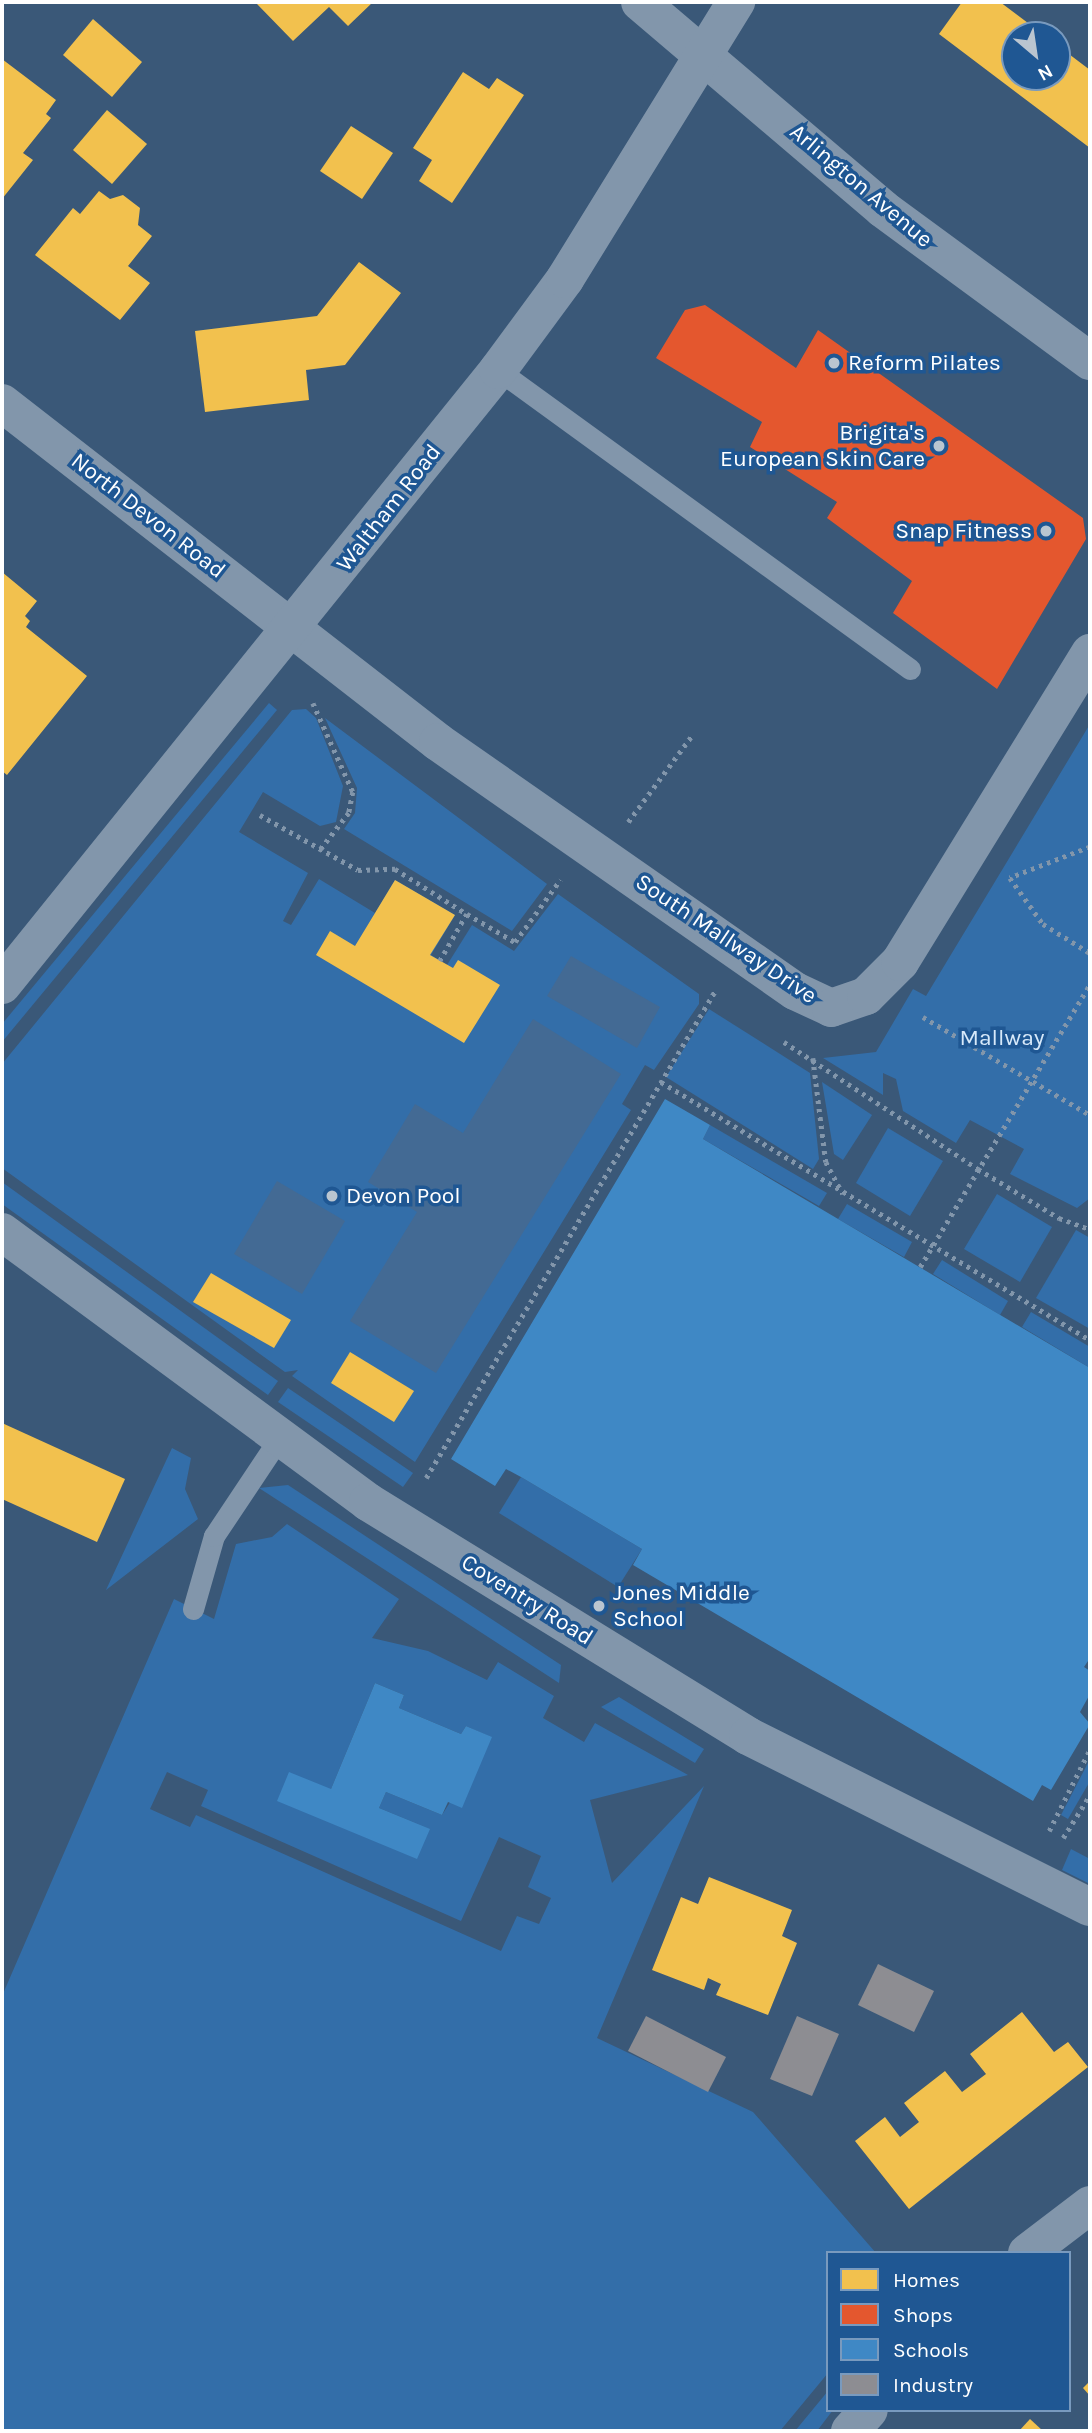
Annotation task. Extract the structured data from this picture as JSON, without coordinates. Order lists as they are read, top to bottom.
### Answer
{
  "streets": {
    "street": [
      "Arlington Avenue",
      "Waltham Road",
      "North Devon Road",
      "South Mallway Drive",
      "Coventry Road"
    ]
  },
  "crossings": [
    ["Arlington Avenue", "Waltham Road"],
    ["Waltham Road", "North Devon Road"],
    ["Waltham Road", "South Mallway Drive"],
    ["North Devon Road", "South Mallway Drive"]
  ],
  "parks": ["Mallway"],
  "places": [
    "Reform Pilates",
    "Brigita's European Skin Care",
    "Snap Fitness",
    "Devon Pool",
    "Jones Middle School"
  ],
  "legend": [
    "Homes",
    "Shops",
    "Schools",
    "Industry"
  ],
  "north": "bottom right"
}
